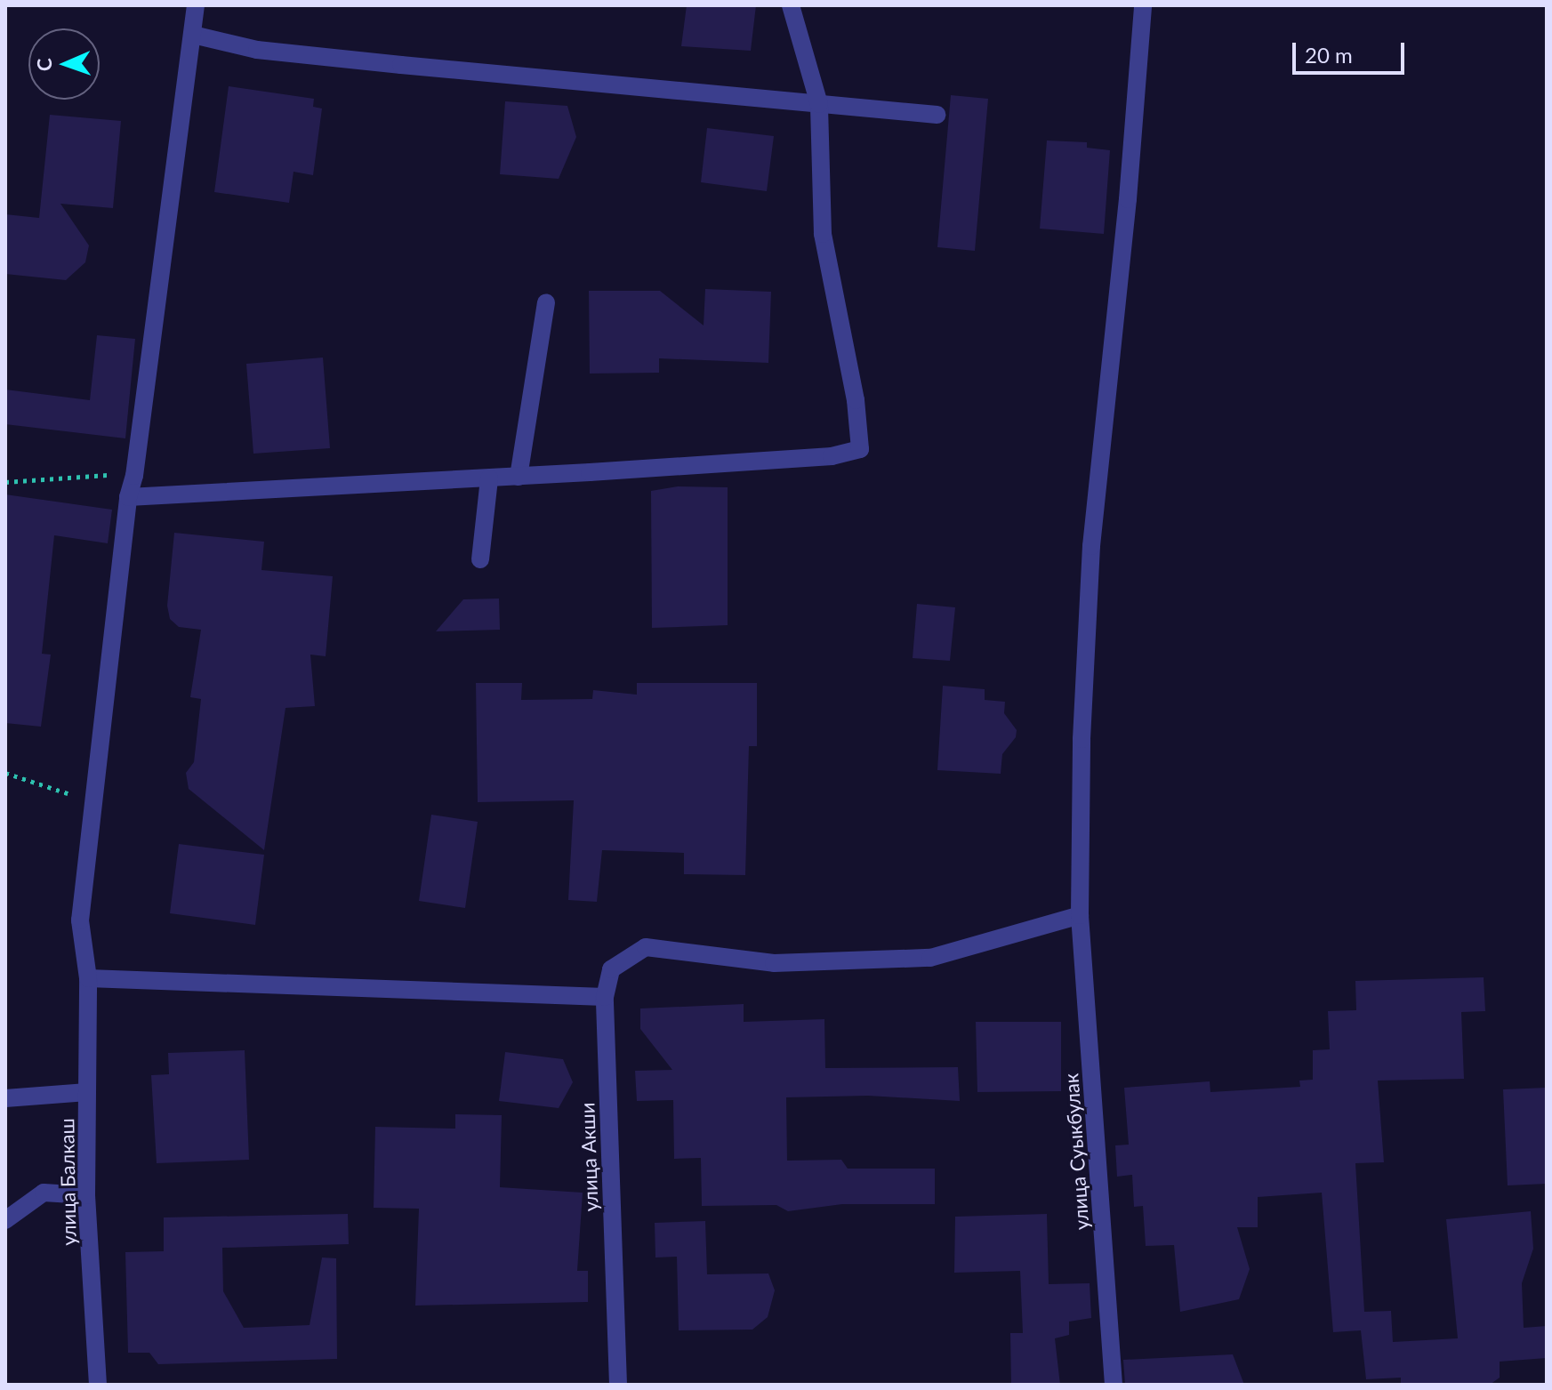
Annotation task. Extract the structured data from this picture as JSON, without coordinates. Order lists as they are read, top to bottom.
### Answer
{
  "streets": {
    "street": ["улица Суыкбулак", "улица Акши", "улица Балкаш"]
  },
  "crossings": [
    ["улица Суыкбулак", "улица Акши"]
  ],
  "scale_bar": "20 m",
  "north": "left"
}
